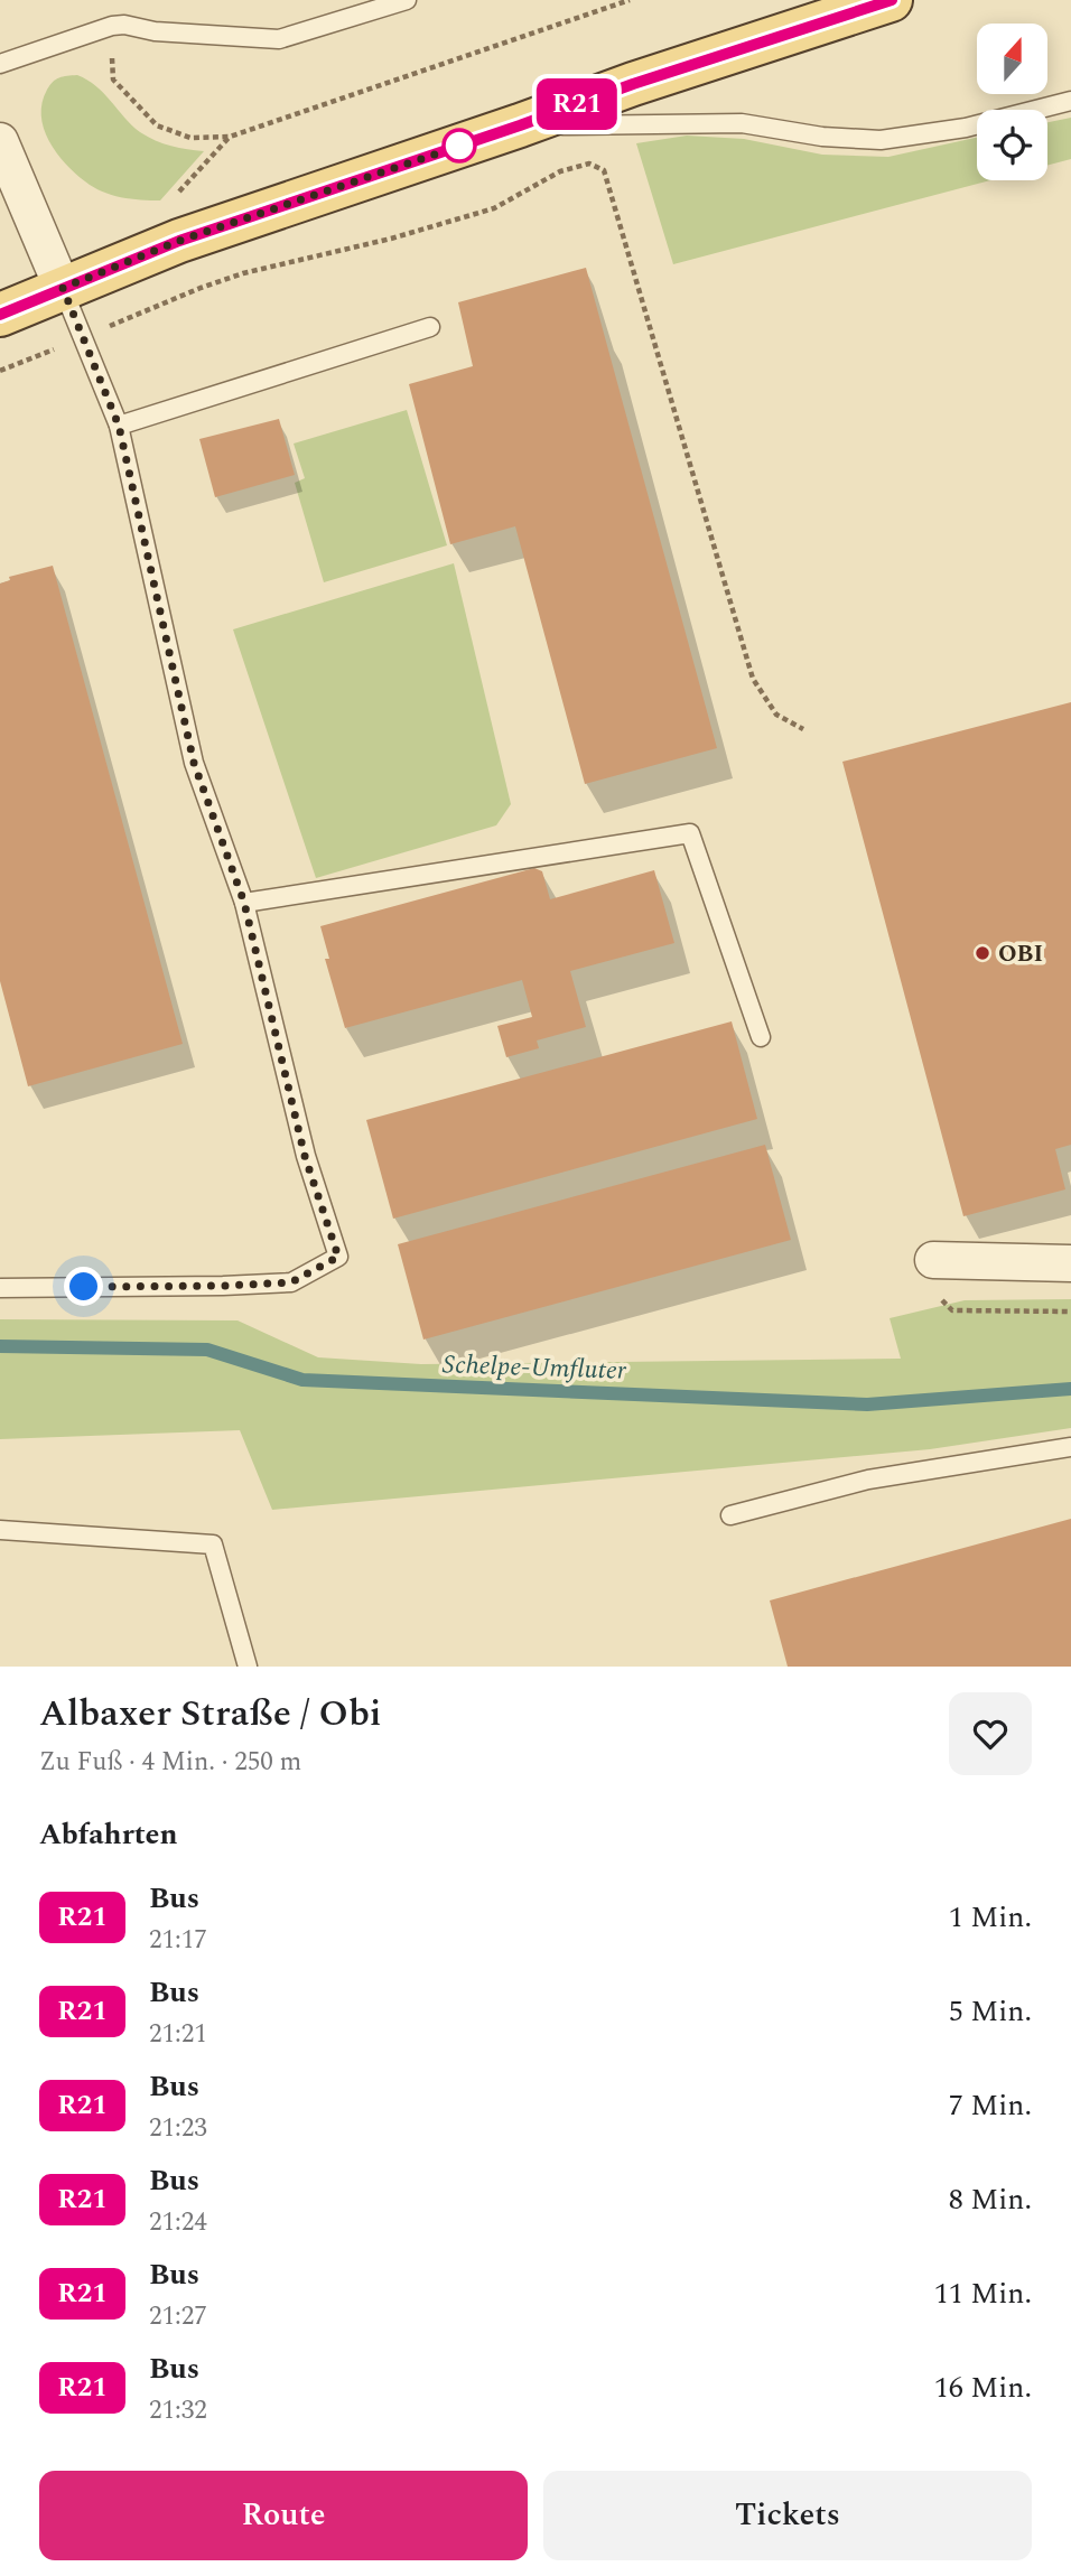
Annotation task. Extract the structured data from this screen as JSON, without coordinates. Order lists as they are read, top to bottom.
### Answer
{
  "water": ["Schelpe-Umfluter"],
  "places": ["OBI"],
  "lines": ["bus line R21"],
  "north": "top",
  "page": {
    "on_map": "R21",
    "heading": [
      ["Albaxer Straße / Obi", "Zu Fuß · 4 Min. · 250 m"],
      "Abfahrten"
    ],
    "list": [
      {
        "mark": "R21",
        "name": "Bus",
        "note": "21:17",
        "value": "1 Min."
      },
      {
        "mark": "R21",
        "name": "Bus",
        "note": "21:21",
        "value": "5 Min."
      },
      {
        "mark": "R21",
        "name": "Bus",
        "note": "21:23",
        "value": "7 Min."
      },
      {
        "mark": "R21",
        "name": "Bus",
        "note": "21:24",
        "value": "8 Min."
      },
      {
        "mark": "R21",
        "name": "Bus",
        "note": "21:27",
        "value": "11 Min."
      },
      {
        "mark": "R21",
        "name": "Bus",
        "note": "21:32",
        "value": "16 Min."
      }
    ],
    "buttons": ["Route", "Tickets"]
  }
}
